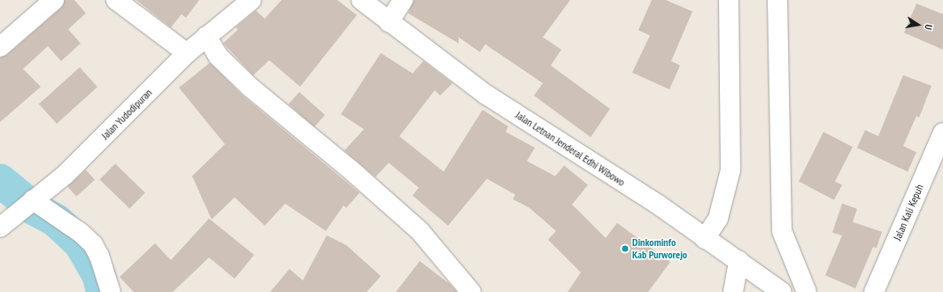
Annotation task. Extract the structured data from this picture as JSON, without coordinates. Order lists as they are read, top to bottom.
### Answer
{
  "streets": {
    "street": ["Jalan Yudodipuran", "Jalan Letnan Jenderal Edhi Wibowo", "Jalan Kali Kepuh"]
  },
  "places": ["Dinkominfo Kab Purworejo"],
  "north": "right"
}
